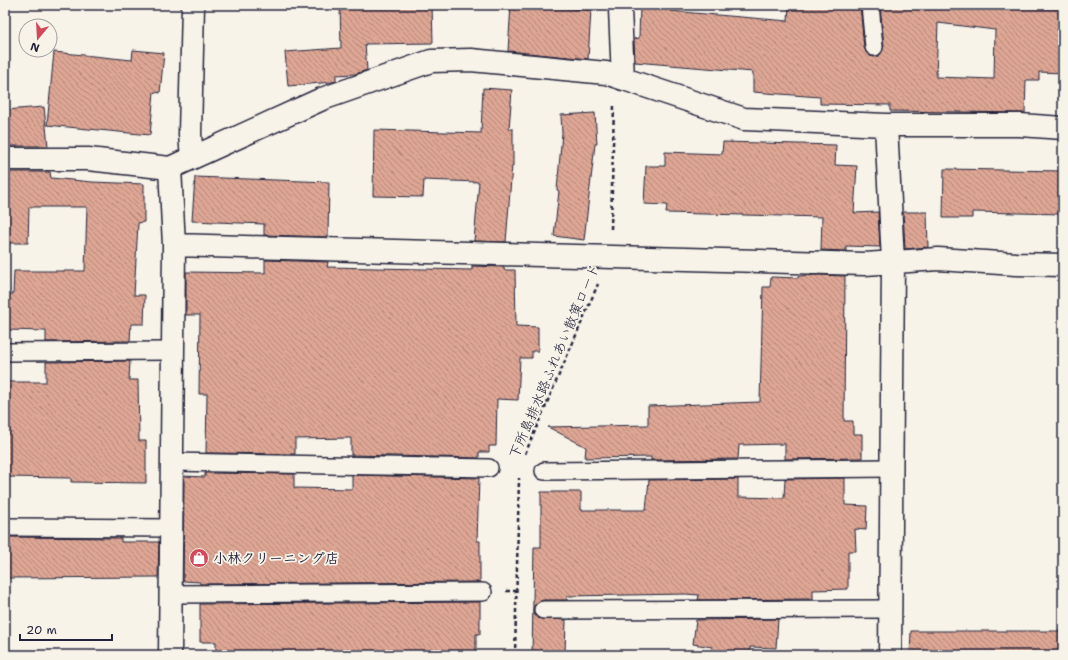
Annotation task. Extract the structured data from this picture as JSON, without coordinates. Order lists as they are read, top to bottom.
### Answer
{
  "streets": {
    "path": ["下所島排水路ふれあい散策ロード"]
  },
  "places": {
    "shop": ["小林クリーニング店"]
  },
  "scale_bar": "20 m",
  "north": "bottom"
}
